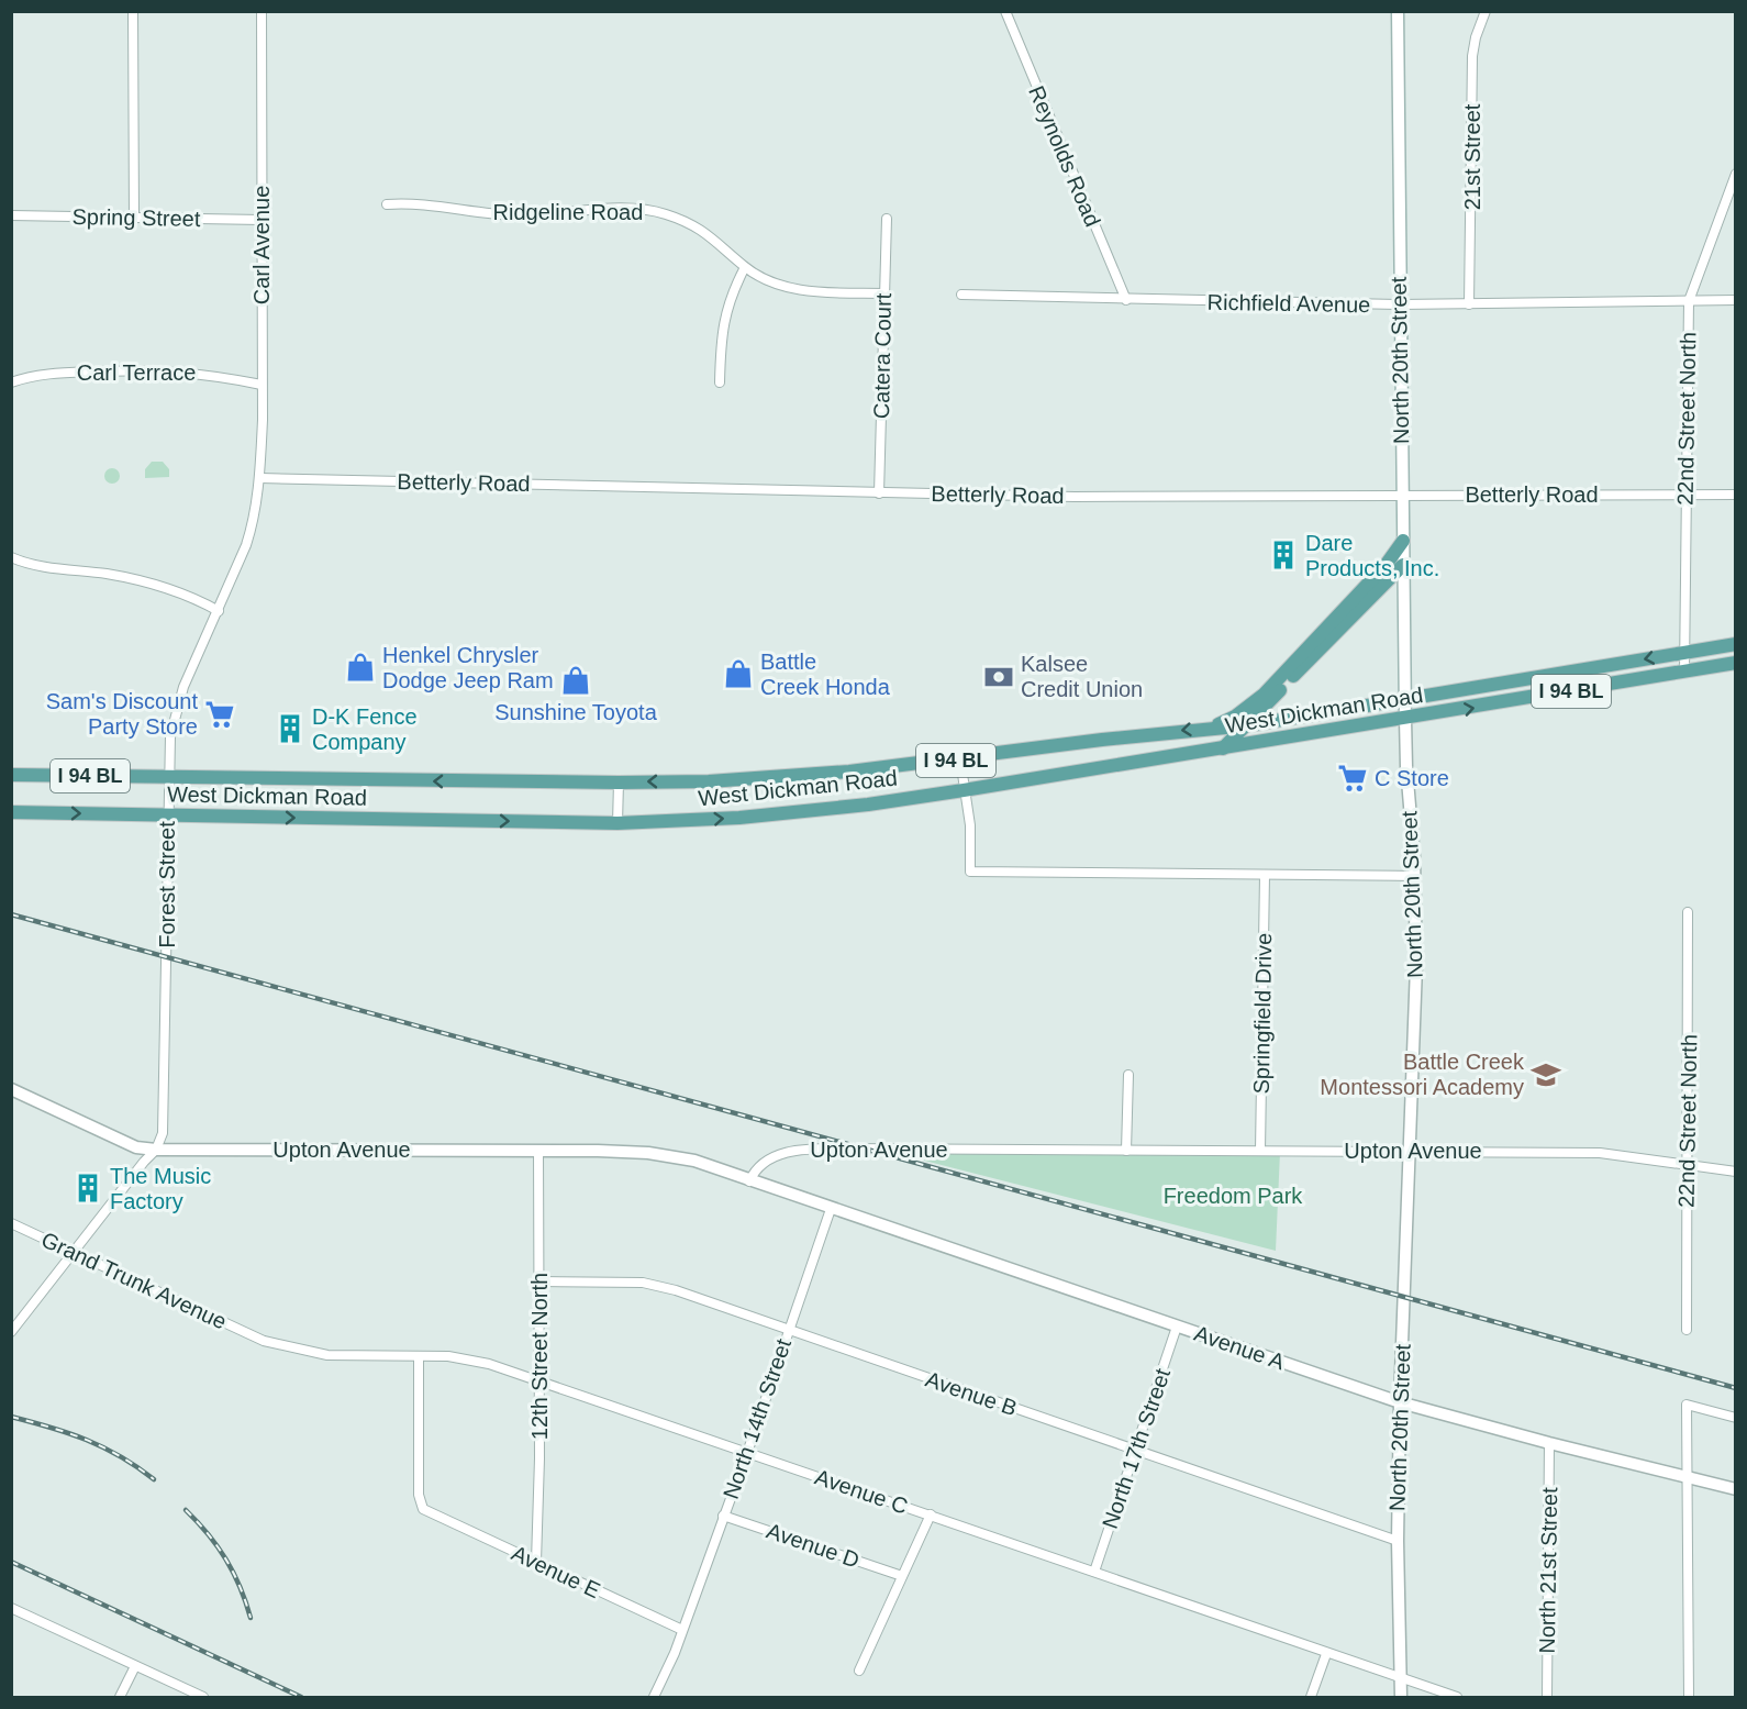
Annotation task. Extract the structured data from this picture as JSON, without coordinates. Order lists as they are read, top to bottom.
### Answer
{
  "streets": {
    "main road": ["I 94 BL", "West Dickman Road"],
    "street": [
      "Reynolds Road",
      "21st Street",
      "Ridgeline Road",
      "Spring Street",
      "Carl Avenue",
      "Richfield Avenue",
      "Catera Court",
      "North 20th Street",
      "Carl Terrace",
      "22nd Street North",
      "Betterly Road",
      "Forest Street",
      "Springfield Drive",
      "Upton Avenue",
      "Grand Trunk Avenue",
      "Avenue A",
      "12th Street North",
      "Avenue B",
      "North 14th Street",
      "North 17th Street",
      "Avenue C",
      "Avenue D",
      "North 21st Street",
      "Avenue E"
    ]
  },
  "crossings": [
    ["Reynolds Road", "Richfield Avenue"],
    ["21st Street", "Richfield Avenue"],
    ["Ridgeline Road", "Catera Court"],
    ["Spring Street", "Carl Avenue"],
    ["Carl Avenue", "Carl Terrace"],
    ["Carl Avenue", "Betterly Road"],
    ["Carl Avenue", "Forest Street"],
    ["Richfield Avenue", "North 20th Street"],
    ["Richfield Avenue", "22nd Street North"],
    ["Catera Court", "Betterly Road"],
    ["North 20th Street", "Betterly Road"],
    ["North 20th Street", "West Dickman Road"],
    ["North 20th Street", "Upton Avenue"],
    ["North 20th Street", "Avenue A"],
    ["North 20th Street", "Avenue B"],
    ["North 20th Street", "Avenue C"],
    ["22nd Street North", "Betterly Road"],
    ["22nd Street North", "West Dickman Road"],
    ["22nd Street North", "Upton Avenue"],
    ["Betterly Road", "Forest Street"],
    ["West Dickman Road", "Forest Street"],
    ["Forest Street", "Upton Avenue"],
    ["Springfield Drive", "Upton Avenue"],
    ["Upton Avenue", "Avenue A"],
    ["Upton Avenue", "12th Street North"],
    ["Grand Trunk Avenue", "Avenue C"],
    ["Avenue A", "North 14th Street"],
    ["Avenue A", "North 17th Street"],
    ["Avenue A", "North 21st Street"],
    ["12th Street North", "Avenue B"],
    ["12th Street North", "Avenue C"],
    ["12th Street North", "Avenue E"],
    ["Avenue B", "North 14th Street"],
    ["Avenue B", "North 17th Street"],
    ["North 14th Street", "Avenue C"],
    ["North 14th Street", "Avenue D"],
    ["North 14th Street", "Avenue E"],
    ["North 17th Street", "Avenue C"],
    ["Avenue C", "Avenue E"]
  ],
  "parks": ["Freedom Park"],
  "places": {
    "building": ["Dare Products, Inc.", "D-K Fence Company", "The Music Factory"],
    "shop": ["Henkel Chrysler Dodge Jeep Ram", "Battle Creek Honda", "Sunshine Toyota"],
    "bank": ["Kalsee Credit Union"],
    "supermarket": ["Sam's Discount Party Store", "C Store"],
    "school or university": ["Battle Creek Montessori Academy"]
  }
}
